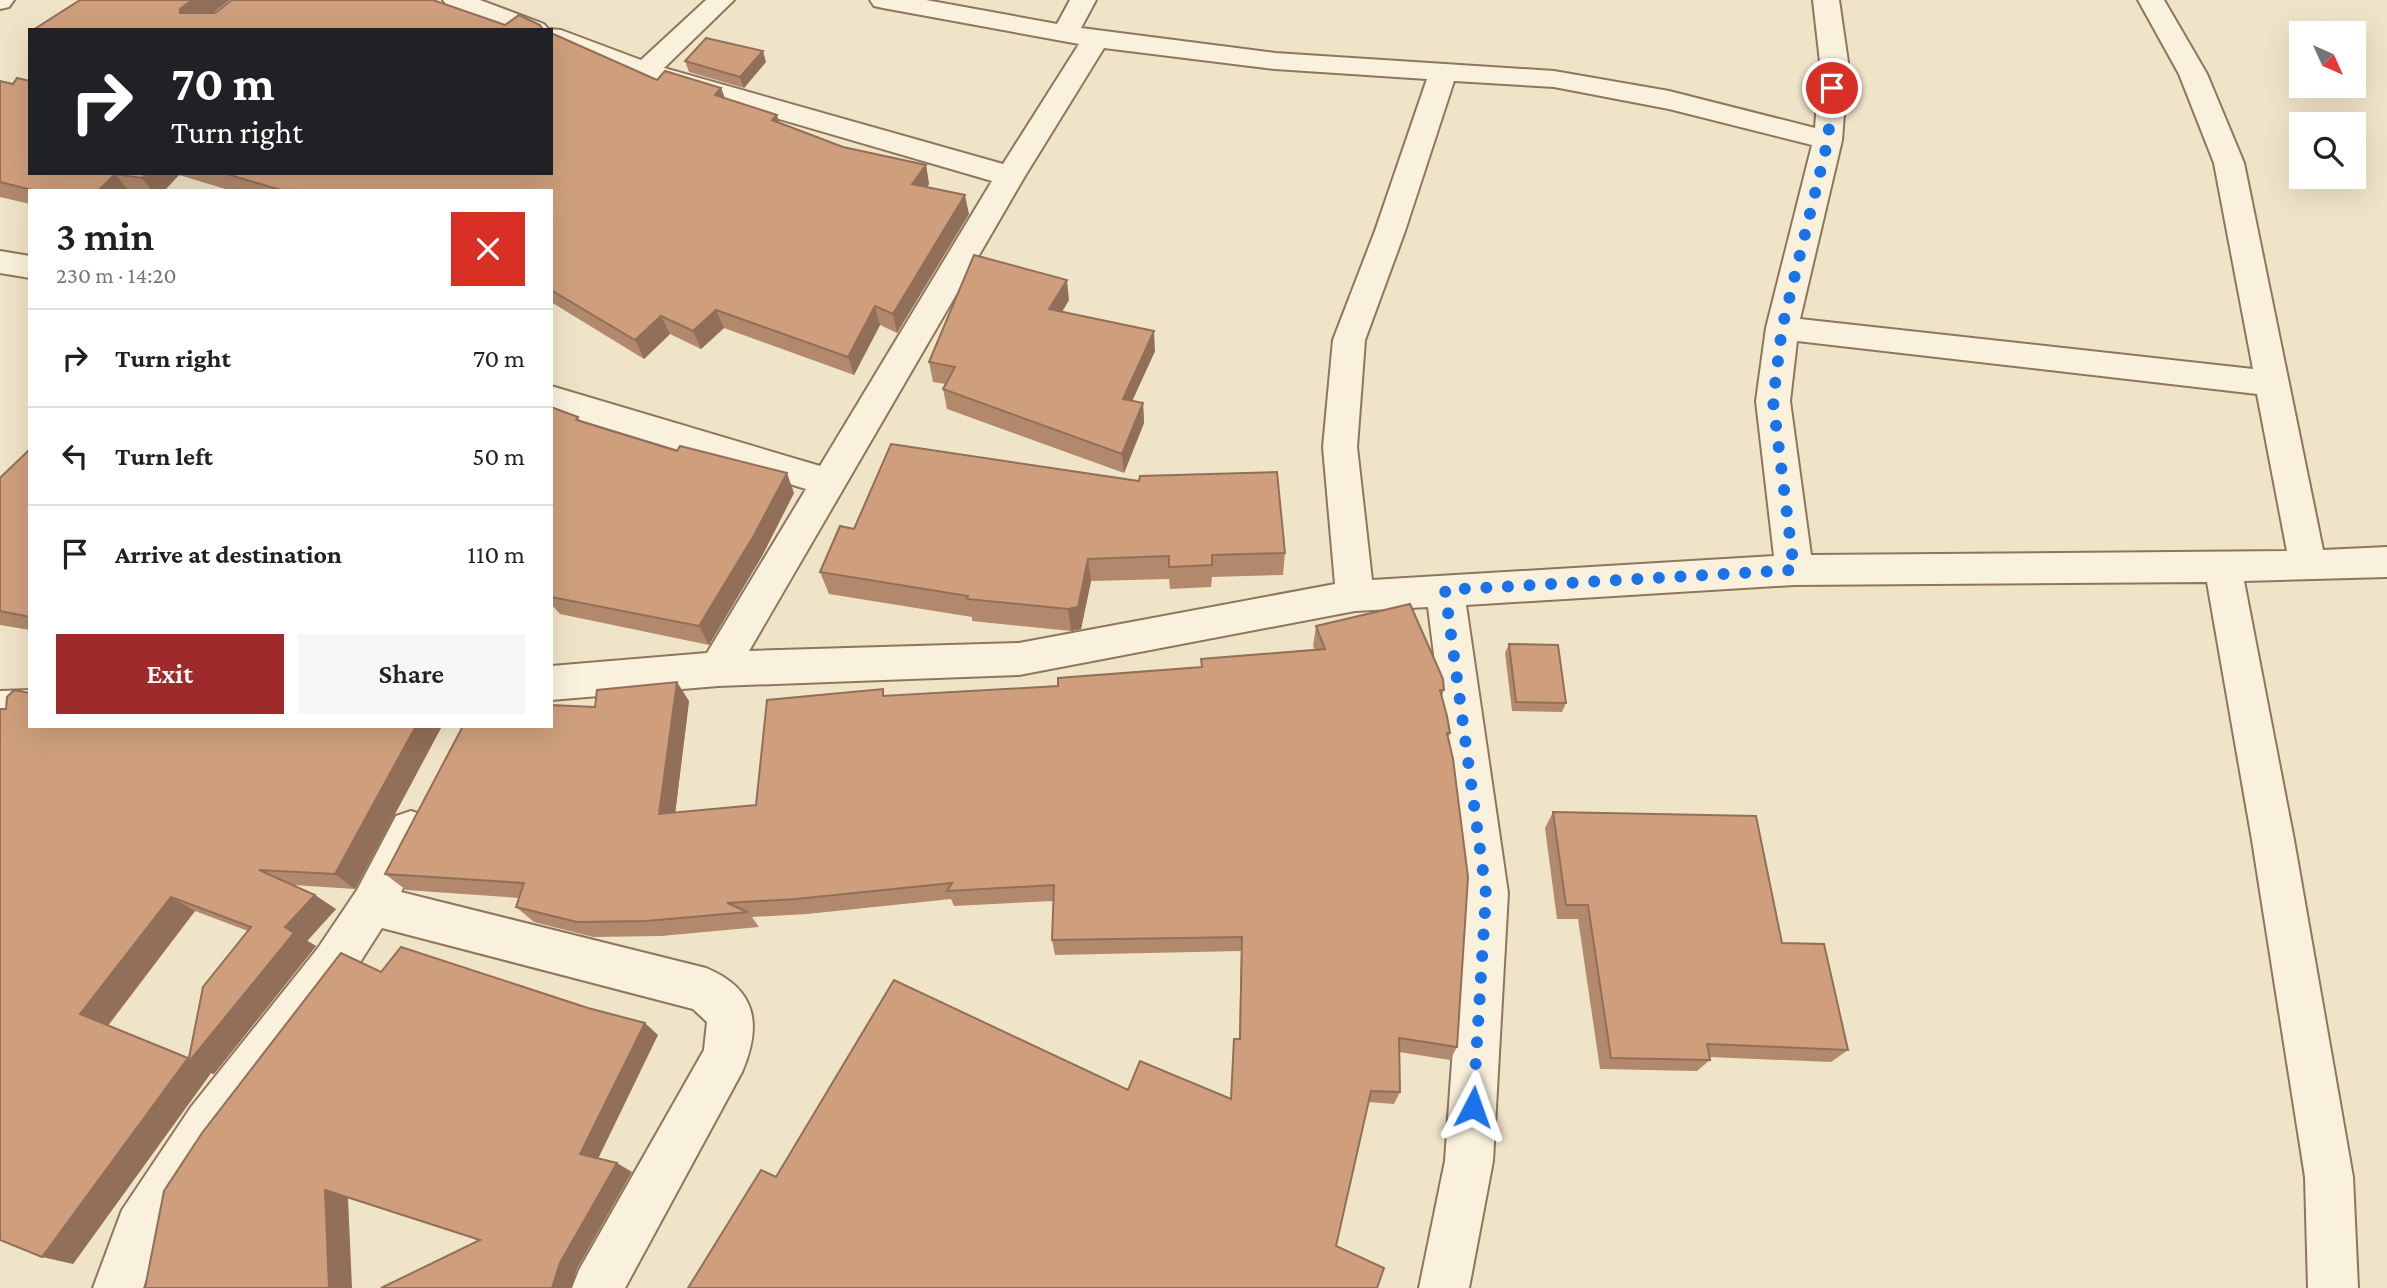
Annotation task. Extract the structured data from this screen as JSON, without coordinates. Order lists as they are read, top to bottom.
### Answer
{
  "north": "bottom right",
  "page": {
    "turn": ["70 m", "Turn right"],
    "heading": ["3 min", "230 m · 14:20"],
    "list": [
      {
        "name": "Turn right",
        "value": "70 m"
      },
      {
        "name": "Turn left",
        "value": "50 m"
      },
      {
        "name": "Arrive at destination",
        "value": "110 m"
      }
    ],
    "buttons": ["Exit", "Share"]
  }
}
